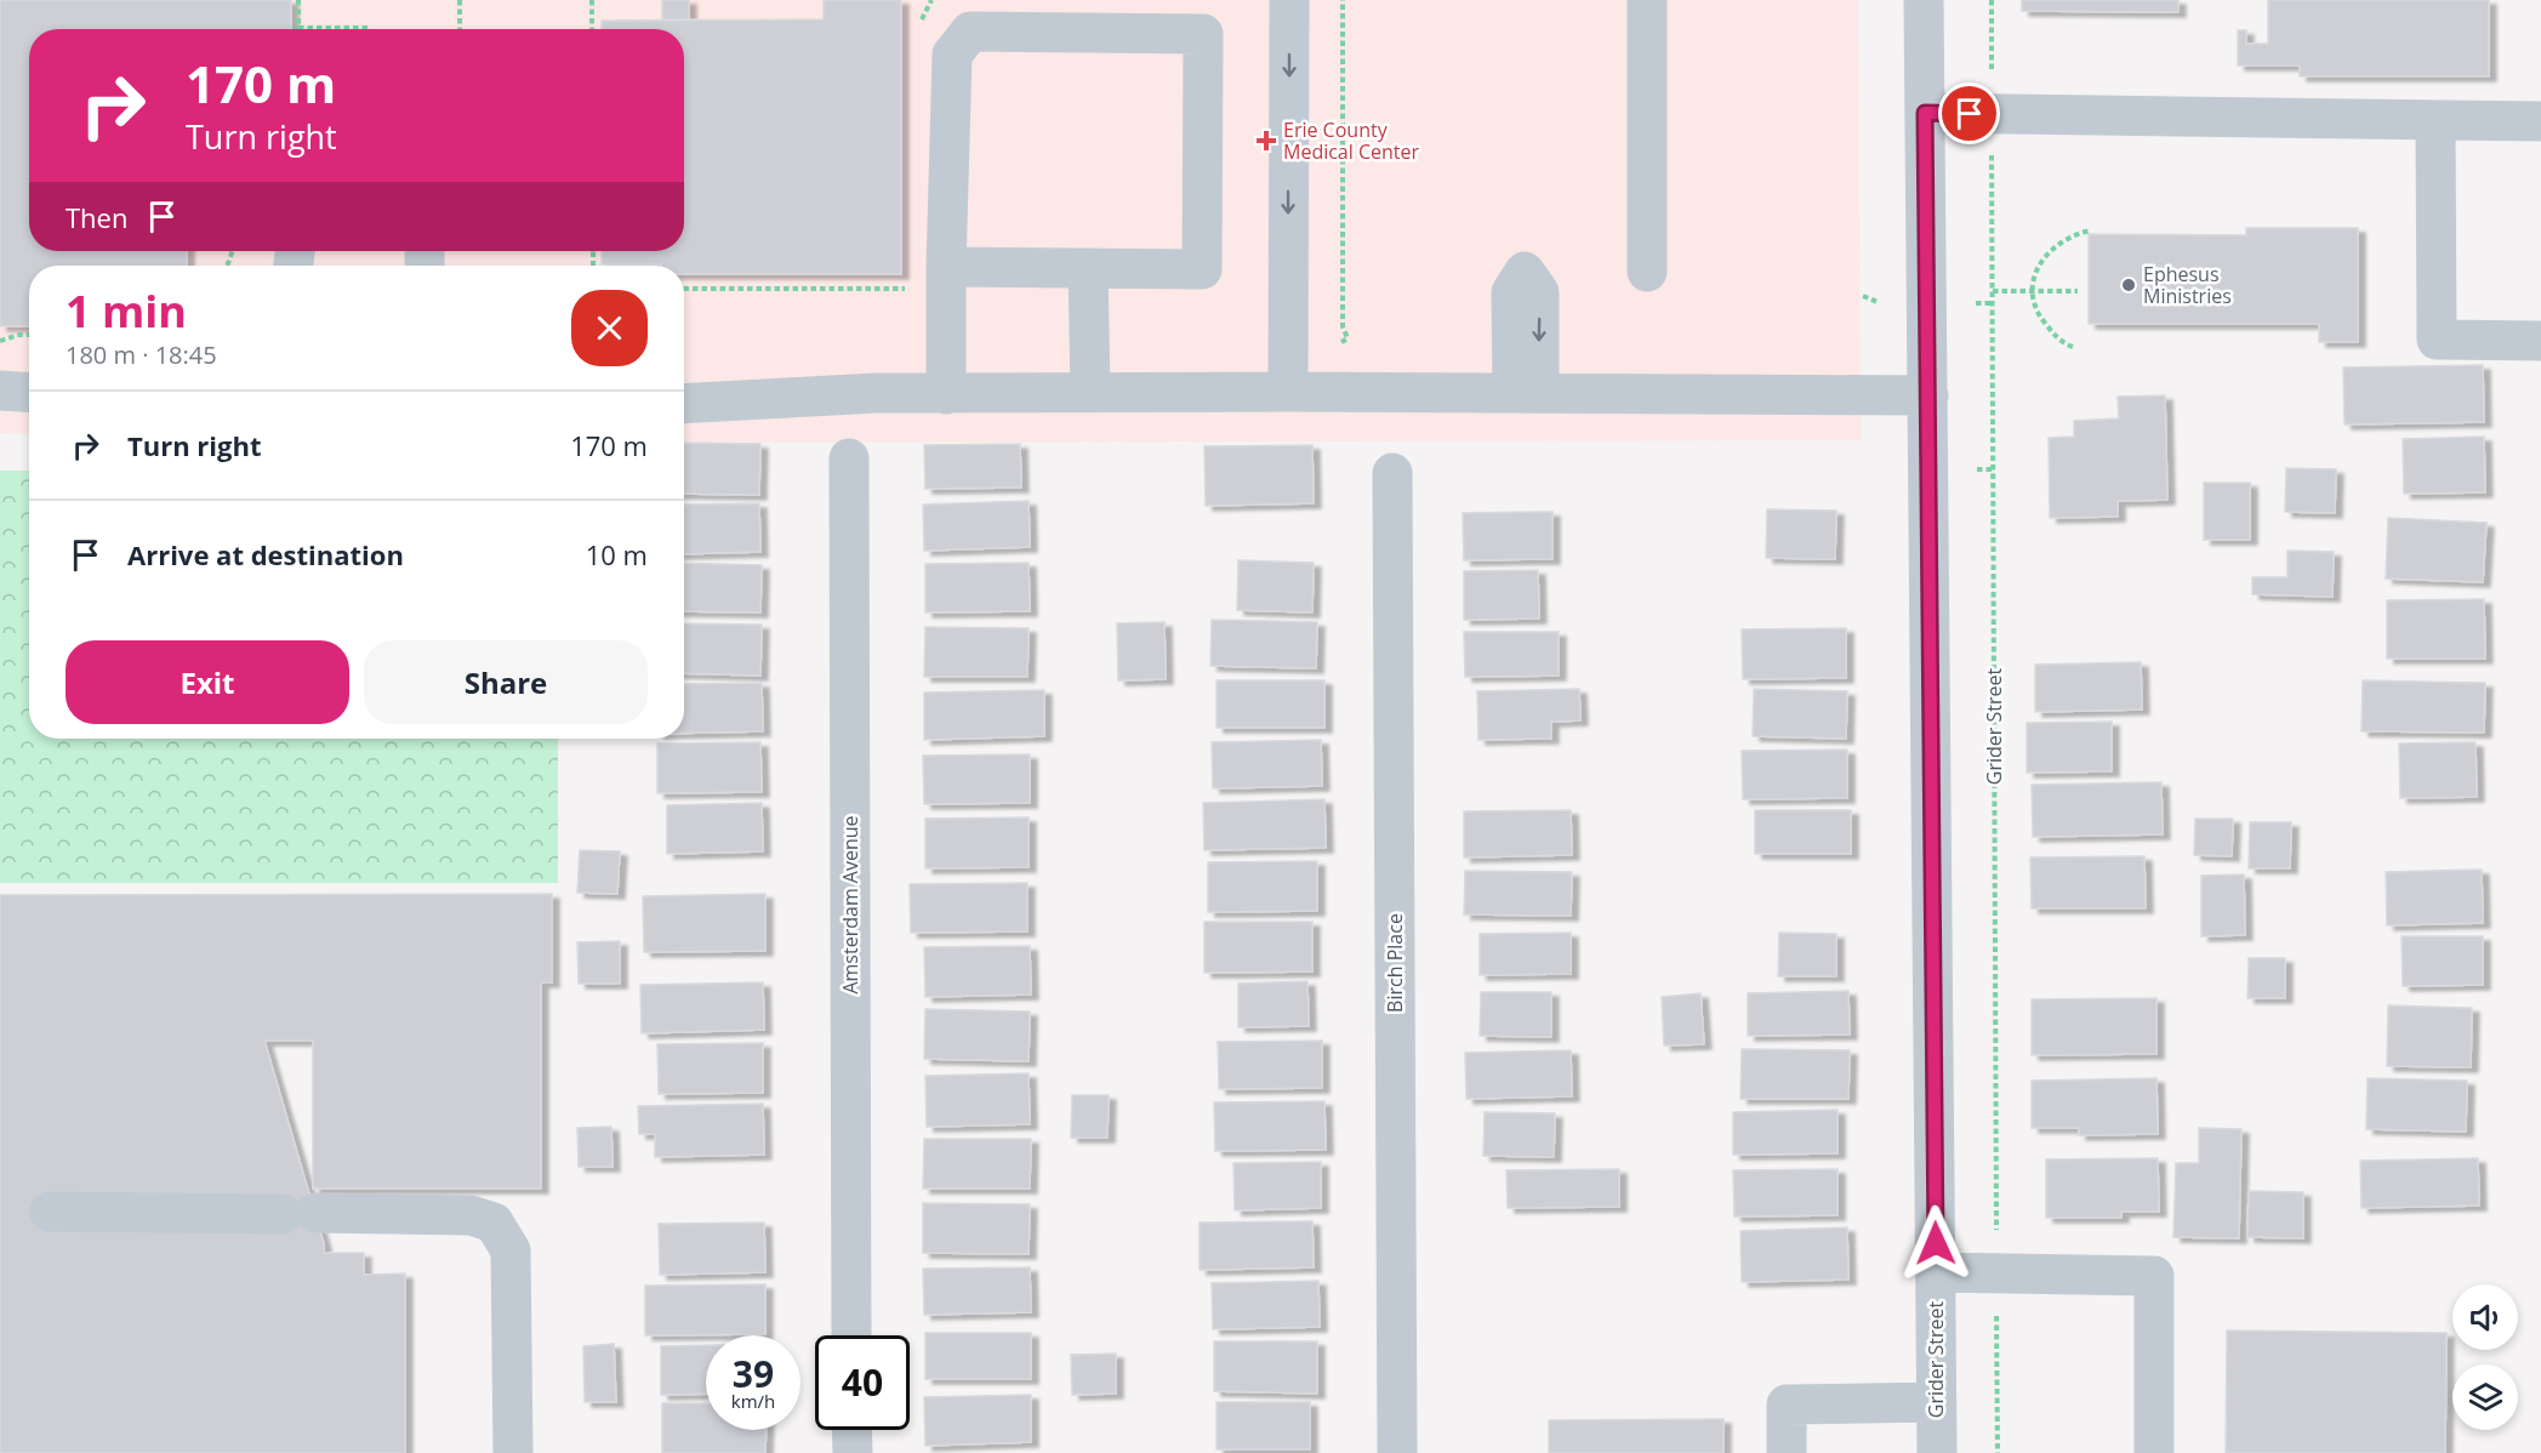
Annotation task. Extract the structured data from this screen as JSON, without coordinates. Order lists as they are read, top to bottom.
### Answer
{
  "streets": {
    "street": ["Grider Street", "Amsterdam Avenue", "Birch Place"]
  },
  "places": {
    "health": ["Erie County Medical Center"],
    "other": ["Ephesus Ministries"]
  },
  "page": {
    "turn": ["170 m", "Turn right"],
    "then": "Then",
    "heading": ["1 min", "180 m · 18:45"],
    "list": [
      {
        "name": "Turn right",
        "value": "170 m"
      },
      {
        "name": "Arrive at destination",
        "value": "10 m"
      }
    ],
    "buttons": ["Exit", "Share"],
    "speed": "39 km/h",
    "limit": "40"
  }
}
